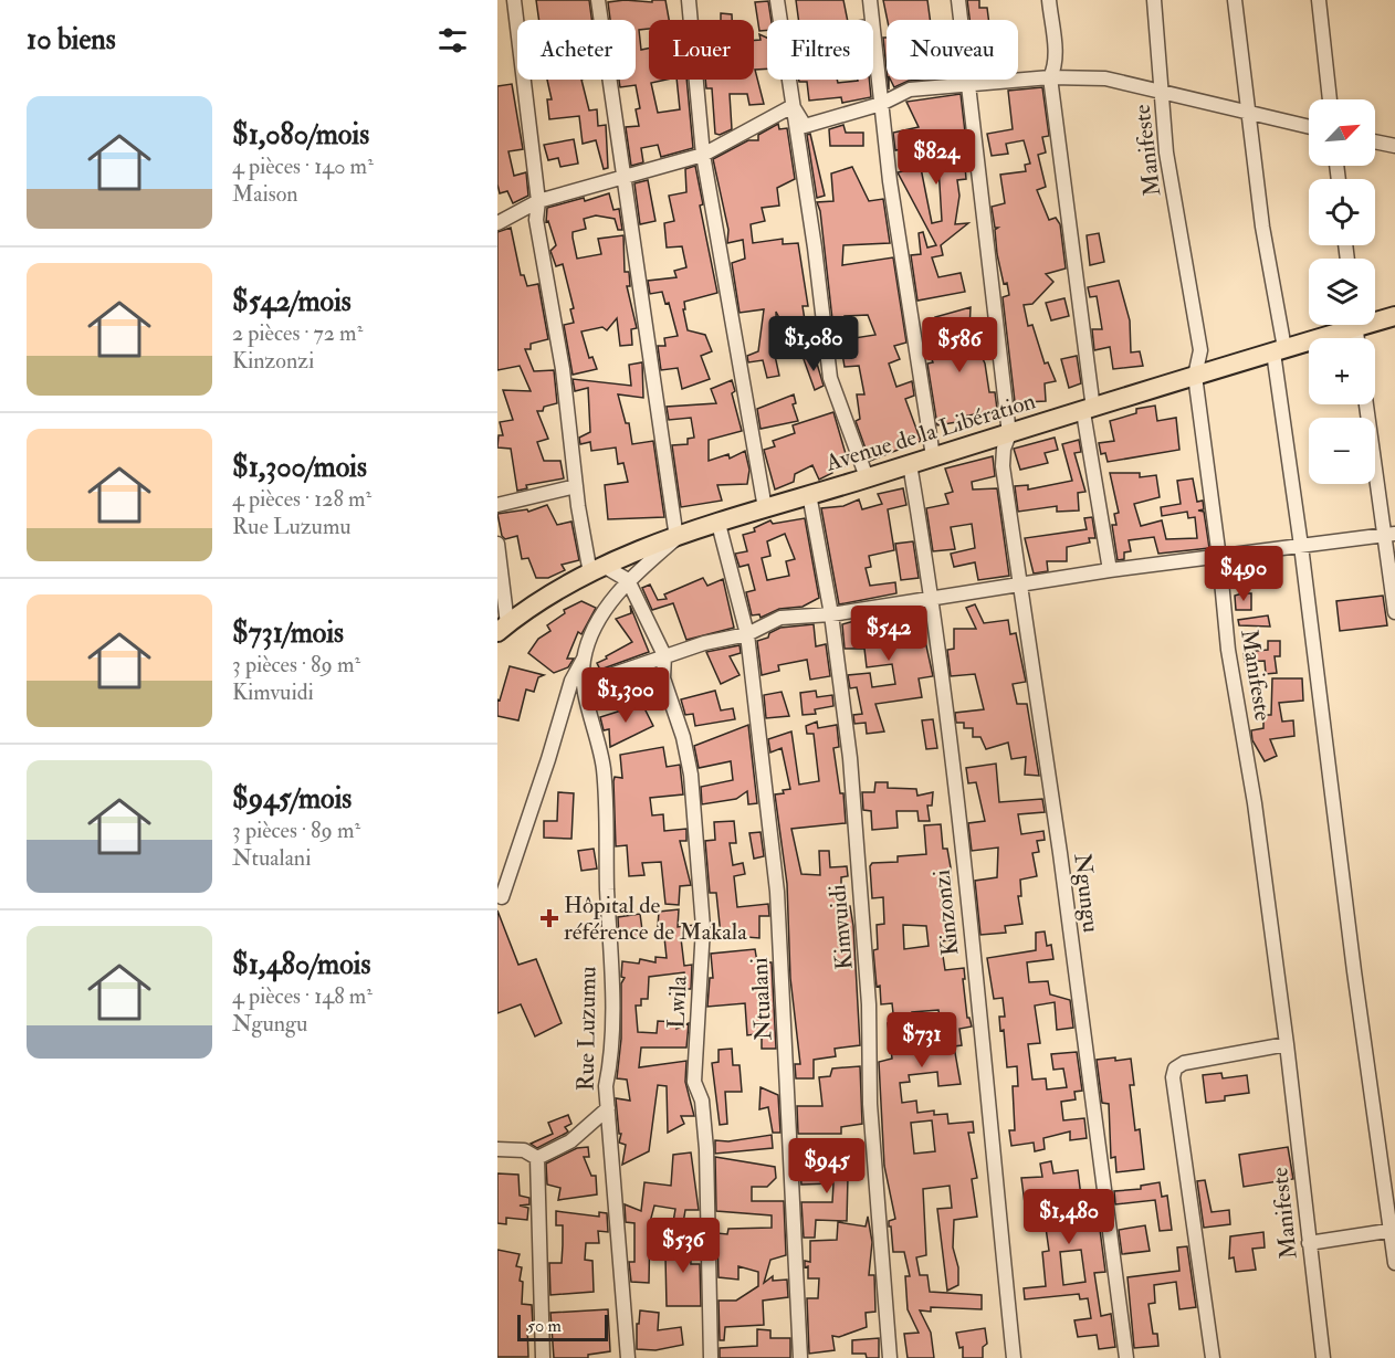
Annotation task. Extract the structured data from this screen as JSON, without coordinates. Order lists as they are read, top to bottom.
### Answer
{
  "streets": {
    "highway": ["Avenue de la Libération"],
    "street": [
      "Manifeste",
      "Ngungu",
      "Kinzonzi",
      "Kimvuidi",
      "Ntualani",
      "Lwila",
      "Rue Luzumu"
    ]
  },
  "crossings": [
    ["Manifeste", "Avenue de la Libération"],
    ["Avenue de la Libération", "Ngungu"],
    ["Avenue de la Libération", "Kinzonzi"],
    ["Avenue de la Libération", "Kimvuidi"],
    ["Avenue de la Libération", "Ntualani"],
    ["Avenue de la Libération", "Rue Luzumu"],
    ["Lwila", "Rue Luzumu"]
  ],
  "places": {
    "health": ["Hôpital de référence de Makala"]
  },
  "scale_bar": "50 m",
  "north": "top right",
  "page": {
    "heading": "10 biens",
    "chip": [
      "Acheter",
      "Louer",
      "Filtres",
      "Nouveau"
    ],
    "list": [
      {
        "name": "$1,080/mois",
        "note": "4 pièces · 140 m² · Maison"
      },
      {
        "name": "$542/mois",
        "note": "2 pièces · 72 m² · Kinzonzi"
      },
      {
        "name": "$1,300/mois",
        "note": "4 pièces · 128 m² · Rue Luzumu"
      },
      {
        "name": "$731/mois",
        "note": "3 pièces · 89 m² · Kimvuidi"
      },
      {
        "name": "$945/mois",
        "note": "3 pièces · 89 m² · Ntualani"
      },
      {
        "name": "$1,480/mois",
        "note": "4 pièces · 148 m² · Ngungu"
      }
    ],
    "map_buttons": ["+", "−"],
    "price": [
      "$824",
      "$1,080",
      "$586",
      "$490",
      "$542",
      "$1,300",
      "$731",
      "$945",
      "$1,480",
      "$536"
    ],
    "scale": "50 m"
  }
}
